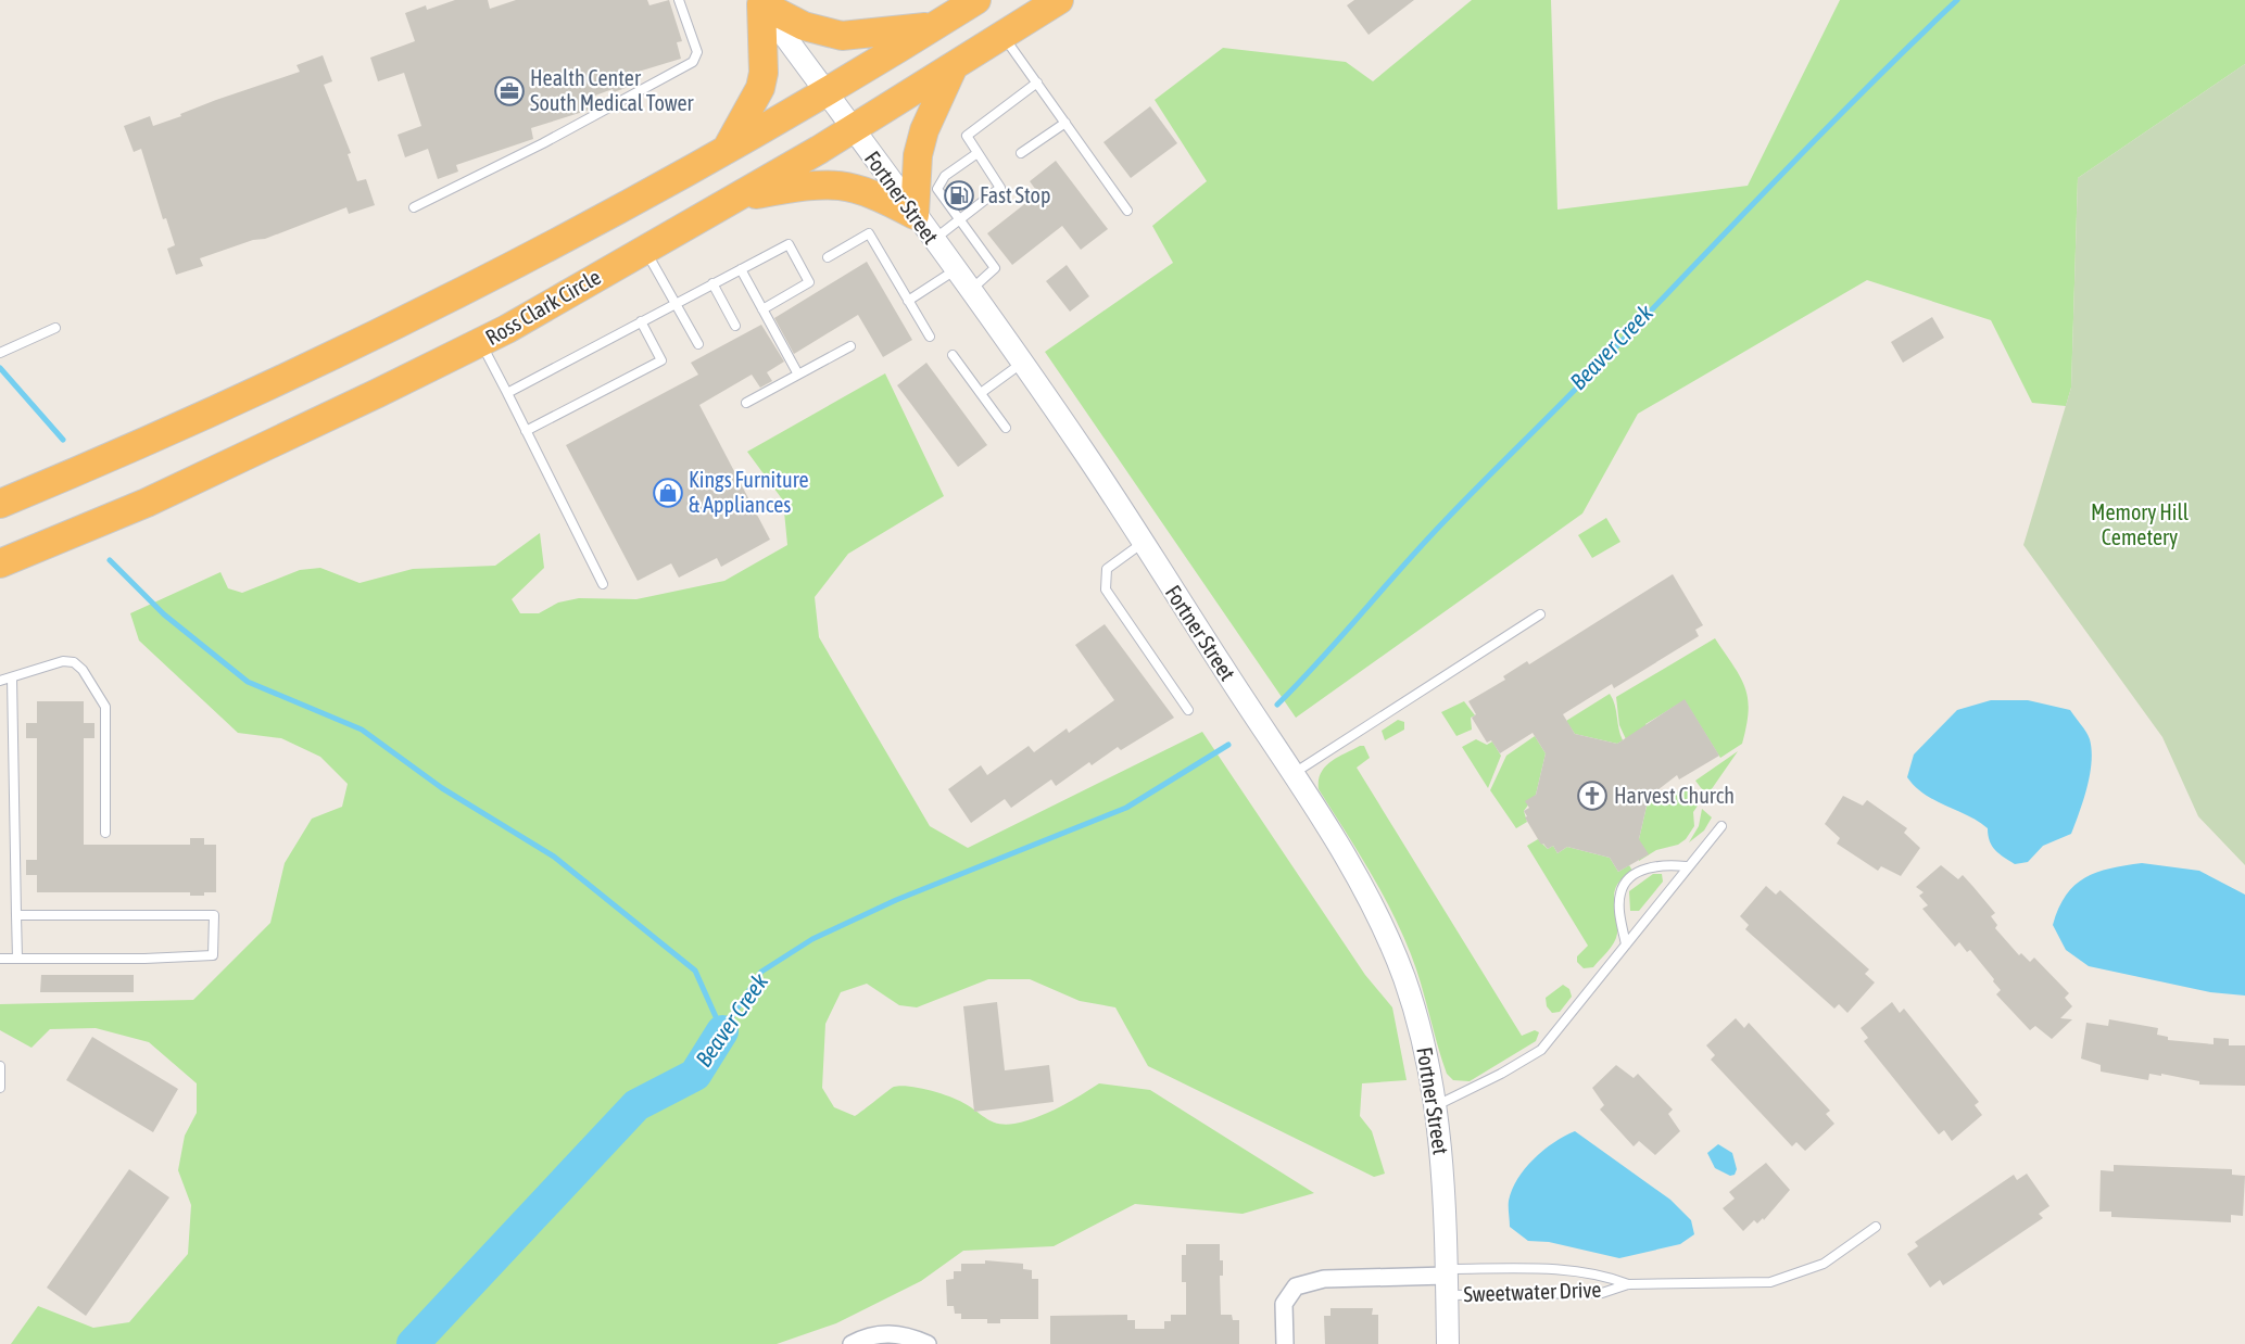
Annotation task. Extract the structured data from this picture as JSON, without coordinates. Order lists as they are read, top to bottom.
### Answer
{
  "streets": {
    "highway": ["Ross Clark Circle"],
    "street": ["Fortner Street"],
    "lane": ["Sweetwater Drive"]
  },
  "crossings": [
    ["Fortner Street", "Ross Clark Circle"],
    ["Fortner Street", "Sweetwater Drive"]
  ],
  "water": ["Beaver Creek"],
  "parks": ["Memory Hill Cemetery"],
  "places": {
    "office": ["Health Center South Medical Tower"],
    "fuel station": ["Fast Stop"],
    "shop": ["Kings Furniture & Appliances"],
    "church": ["Harvest Church"]
  }
}
